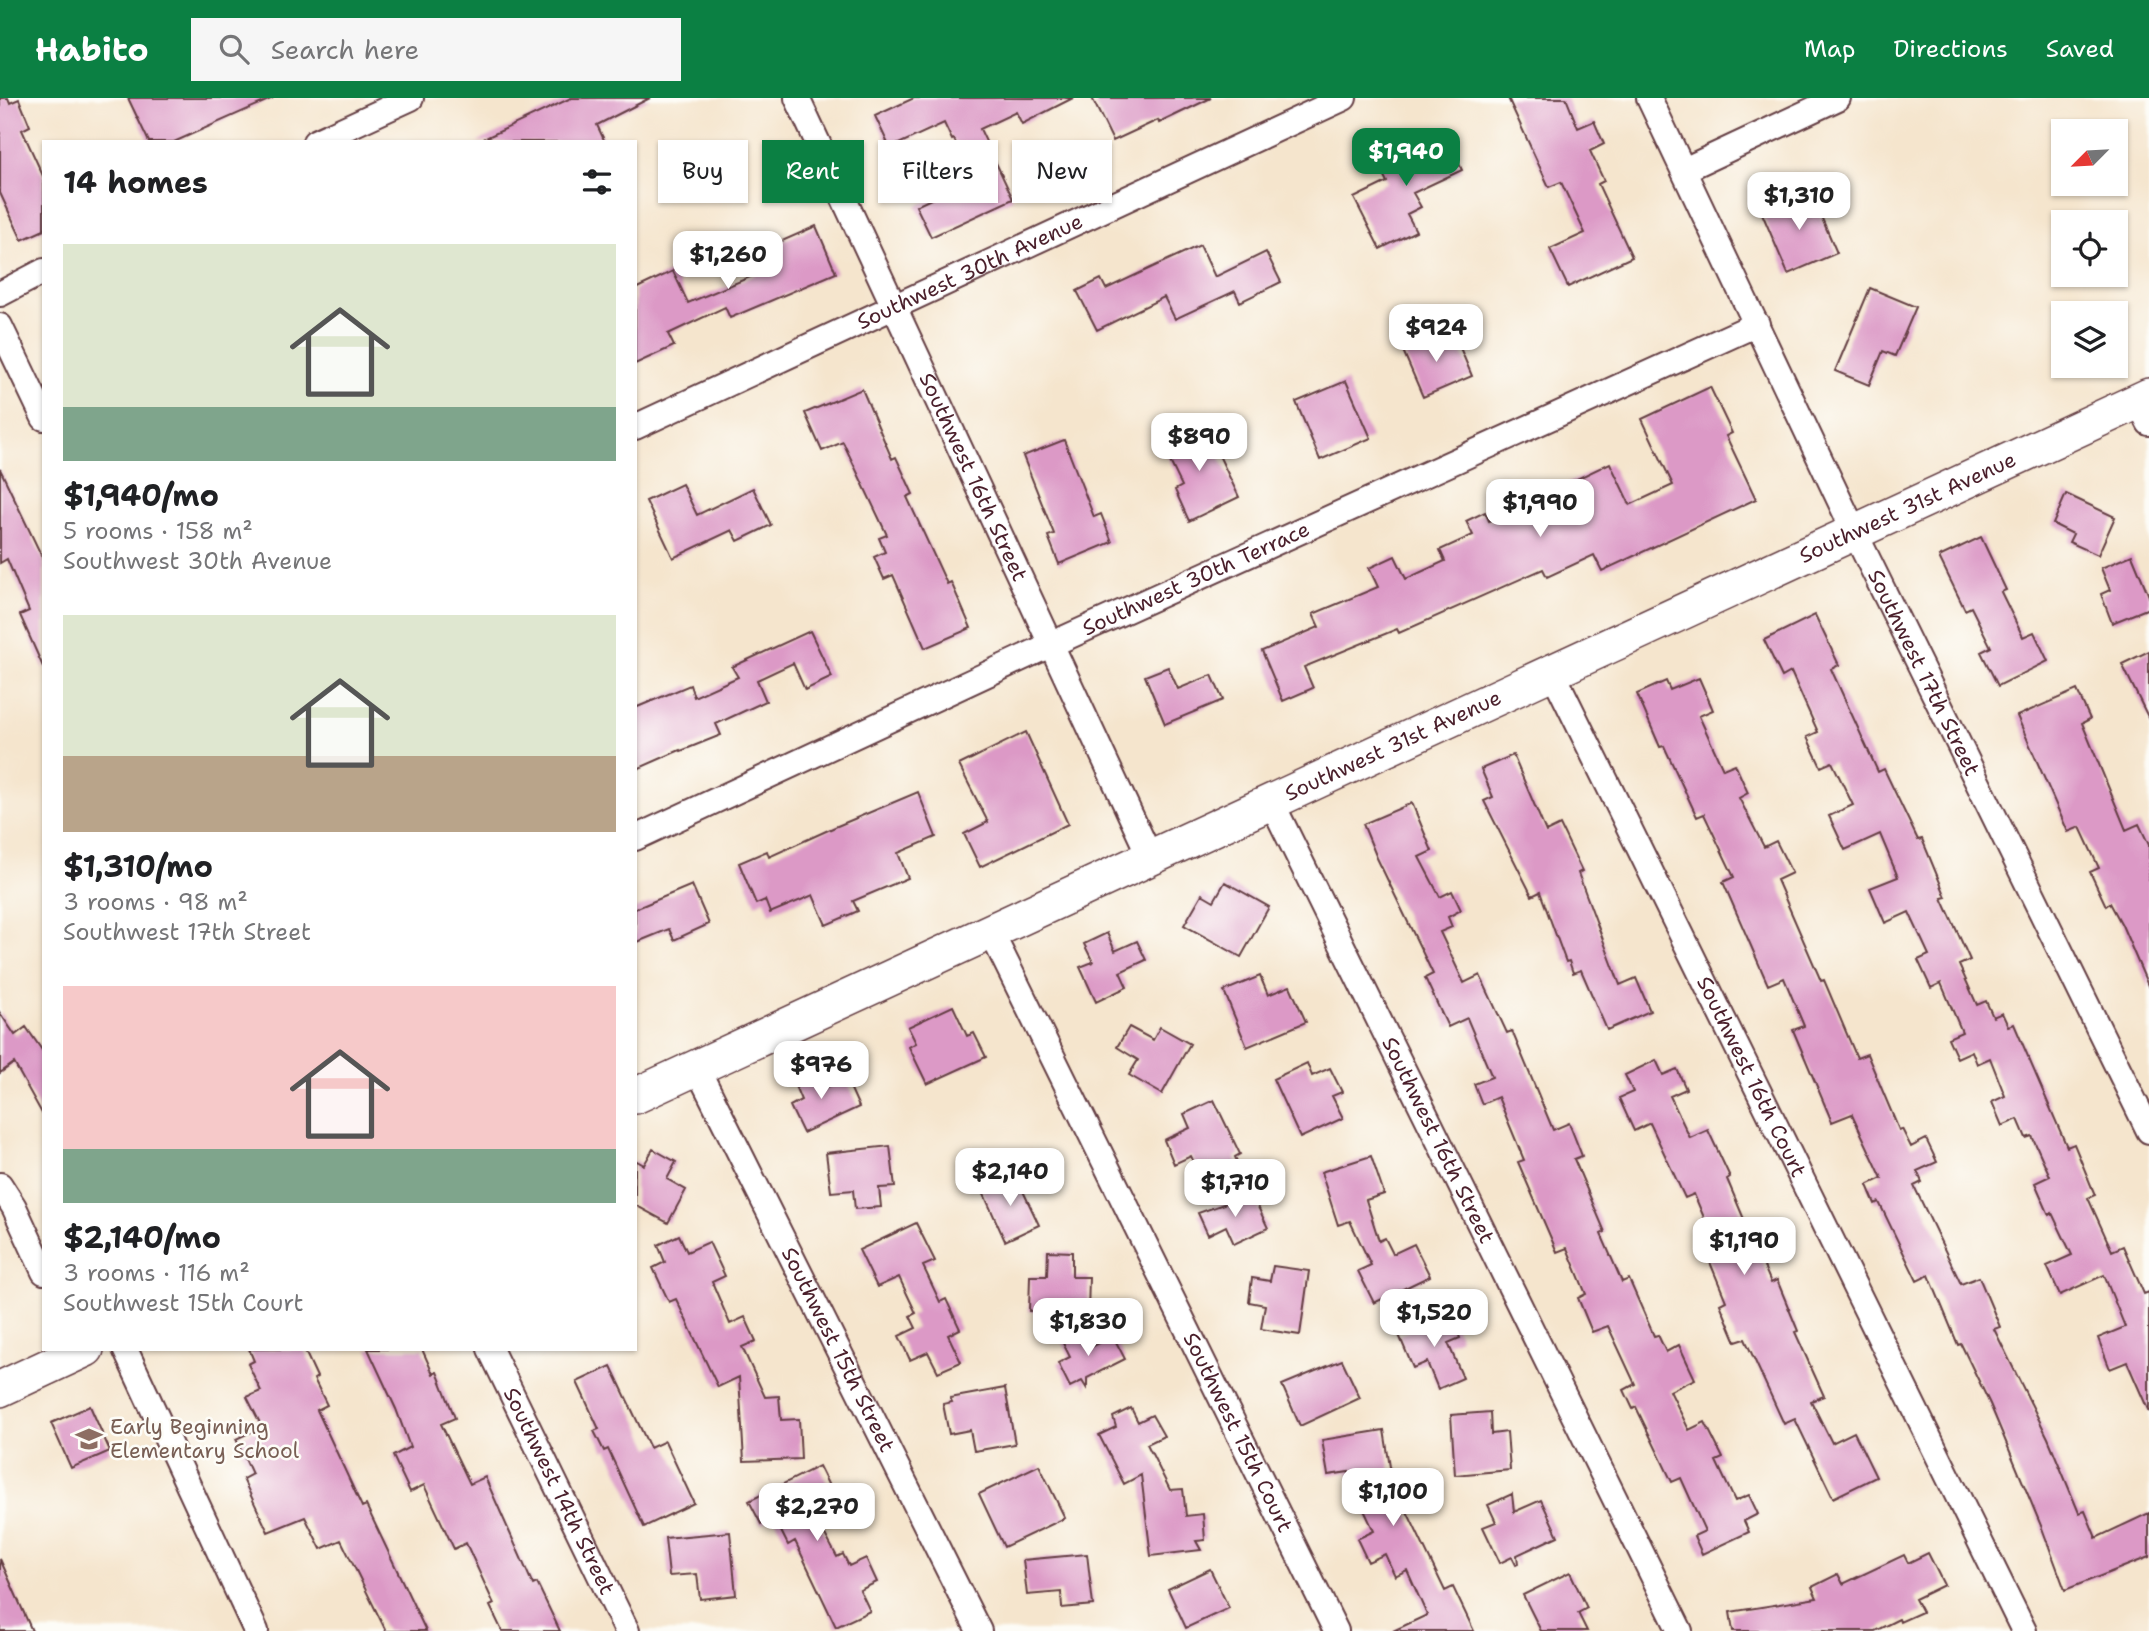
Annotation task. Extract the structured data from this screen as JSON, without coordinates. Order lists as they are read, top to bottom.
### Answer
{
  "streets": {
    "street": [
      "Southwest 30th Avenue",
      "Southwest 16th Street",
      "Southwest 31st Avenue",
      "Southwest 30th Terrace",
      "Southwest 17th Street",
      "Southwest 16th Court",
      "Southwest 15th Street",
      "Southwest 15th Court",
      "Southwest 14th Street"
    ]
  },
  "crossings": [
    ["Southwest 30th Avenue", "Southwest 16th Street"],
    ["Southwest 16th Street", "Southwest 31st Avenue"],
    ["Southwest 16th Street", "Southwest 30th Terrace"],
    ["Southwest 31st Avenue", "Southwest 17th Street"],
    ["Southwest 31st Avenue", "Southwest 16th Court"],
    ["Southwest 31st Avenue", "Southwest 15th Street"],
    ["Southwest 31st Avenue", "Southwest 15th Court"],
    ["Southwest 30th Terrace", "Southwest 17th Street"]
  ],
  "places": {
    "school or university": ["Early Beginning Elementary School"]
  },
  "north": "bottom left",
  "page": {
    "header": "Habito",
    "search": "Search here",
    "nav": ["Map", "Directions", "Saved"],
    "price": [
      "$1,940",
      "$1,310",
      "$1,260",
      "$924",
      "$890",
      "$1,990",
      "$976",
      "$2,140",
      "$1,710",
      "$1,190",
      "$1,520",
      "$1,830",
      "$1,100",
      "$2,270"
    ],
    "chip": [
      "Buy",
      "Rent",
      "Filters",
      "New"
    ],
    "heading": "14 homes",
    "list": [
      {
        "name": "$1,940/mo",
        "note": "5 rooms · 158 m² · Southwest 30th Avenue"
      },
      {
        "name": "$1,310/mo",
        "note": "3 rooms · 98 m² · Southwest 17th Street"
      },
      {
        "name": "$2,140/mo",
        "note": "3 rooms · 116 m² · Southwest 15th Court"
      }
    ]
  }
}
